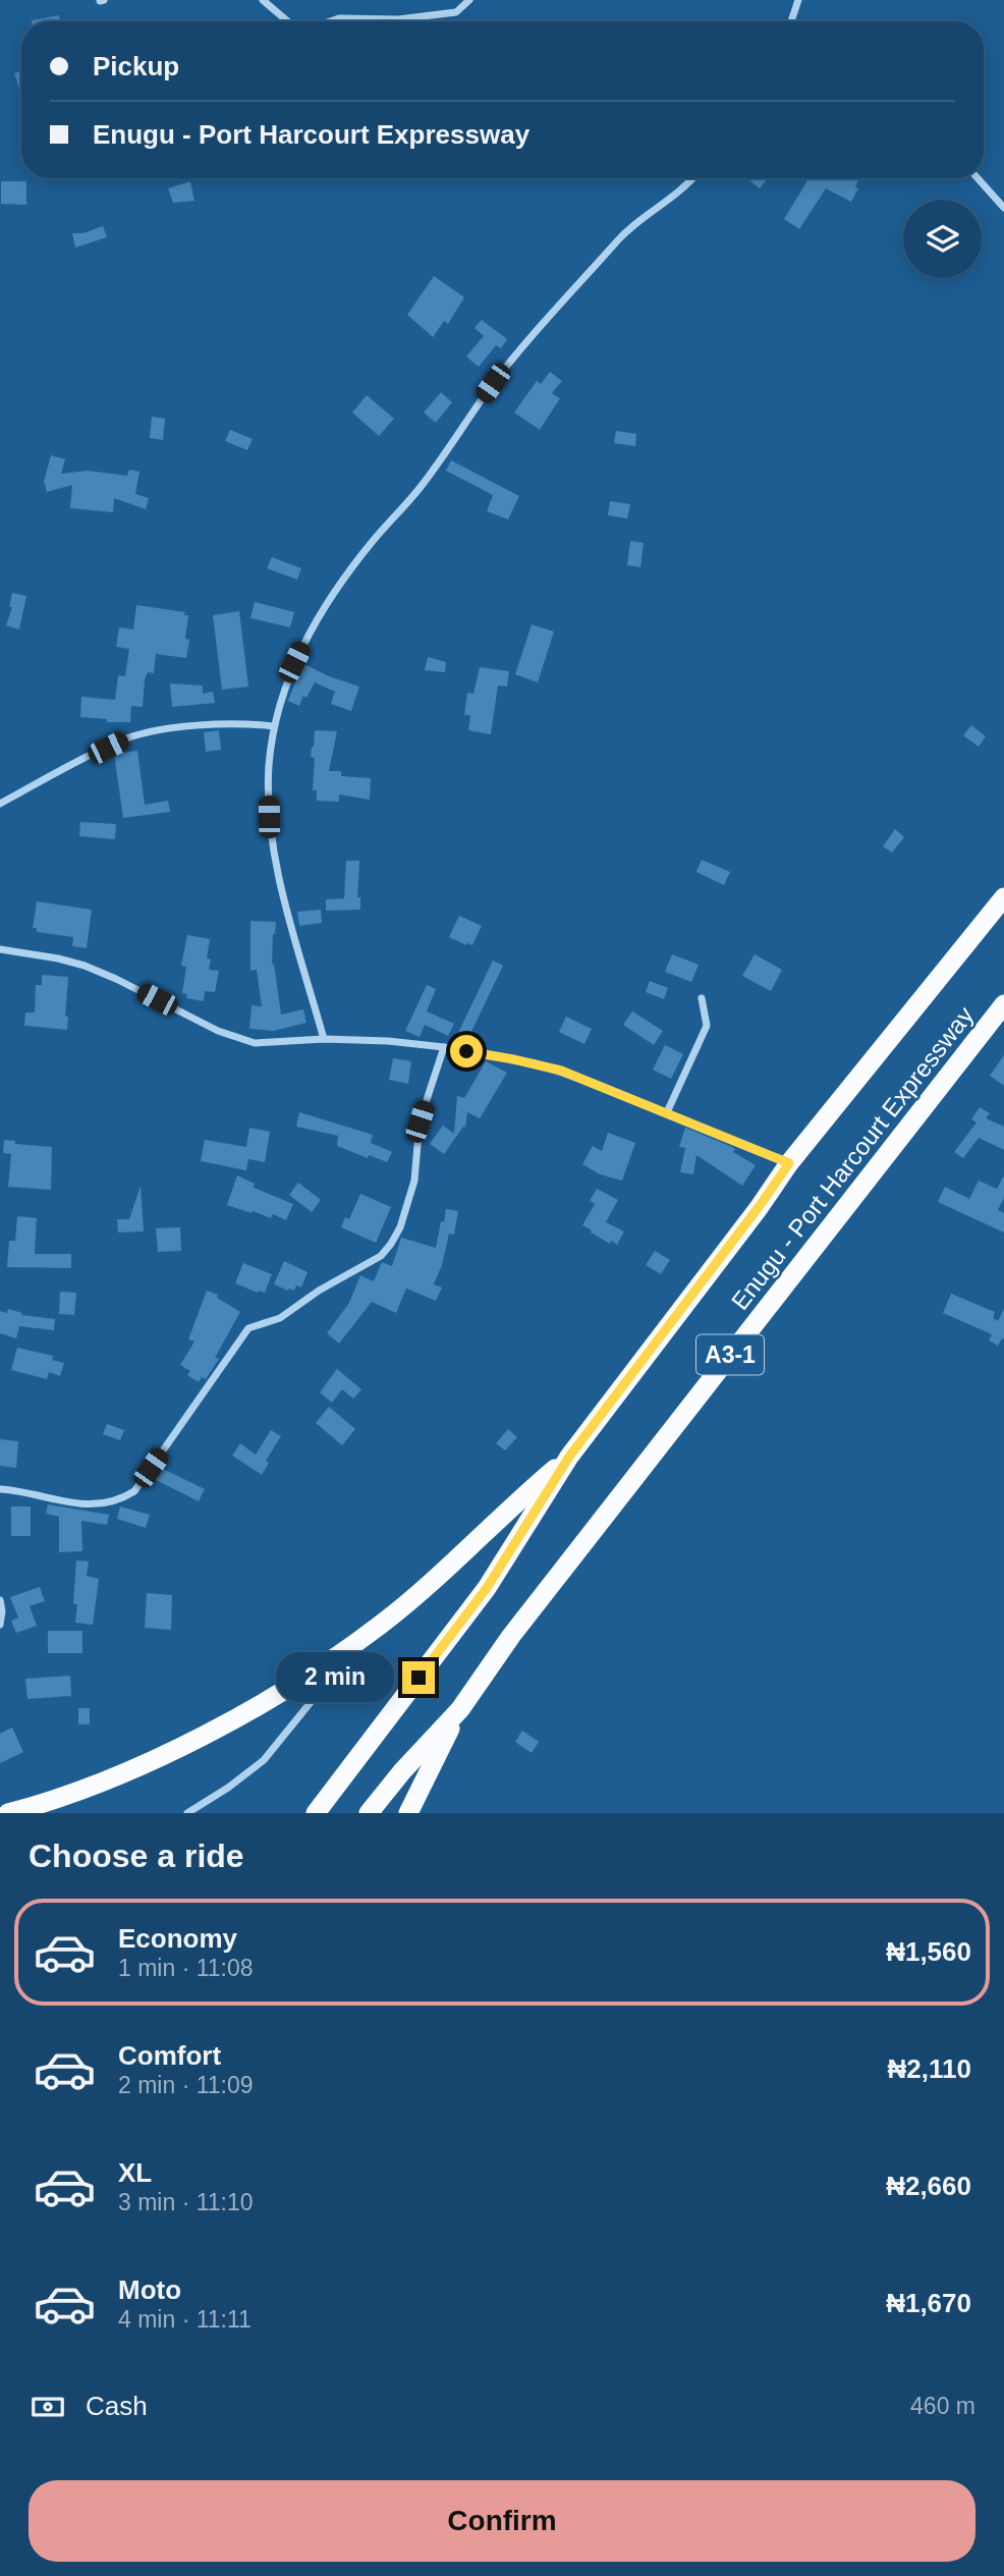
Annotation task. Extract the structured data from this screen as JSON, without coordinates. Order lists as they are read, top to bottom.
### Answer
{
  "streets": {
    "highway": ["Enugu - Port Harcourt Expressway", "A3-1"]
  },
  "page": {
    "banner": ["Pickup", "Enugu - Port Harcourt Expressway"],
    "bubble": "2 min",
    "heading": "Choose a ride",
    "list": [
      {
        "name": "Economy",
        "note": "1 min · 11:08",
        "value": "₦1,560"
      },
      {
        "name": "Comfort",
        "note": "2 min · 11:09",
        "value": "₦2,110"
      },
      {
        "name": "XL",
        "note": "3 min · 11:10",
        "value": "₦2,660"
      },
      {
        "name": "Moto",
        "note": "4 min · 11:11",
        "value": "₦1,670"
      }
    ],
    "pay": ["Cash", "460 m"],
    "buttons": "Confirm"
  }
}
